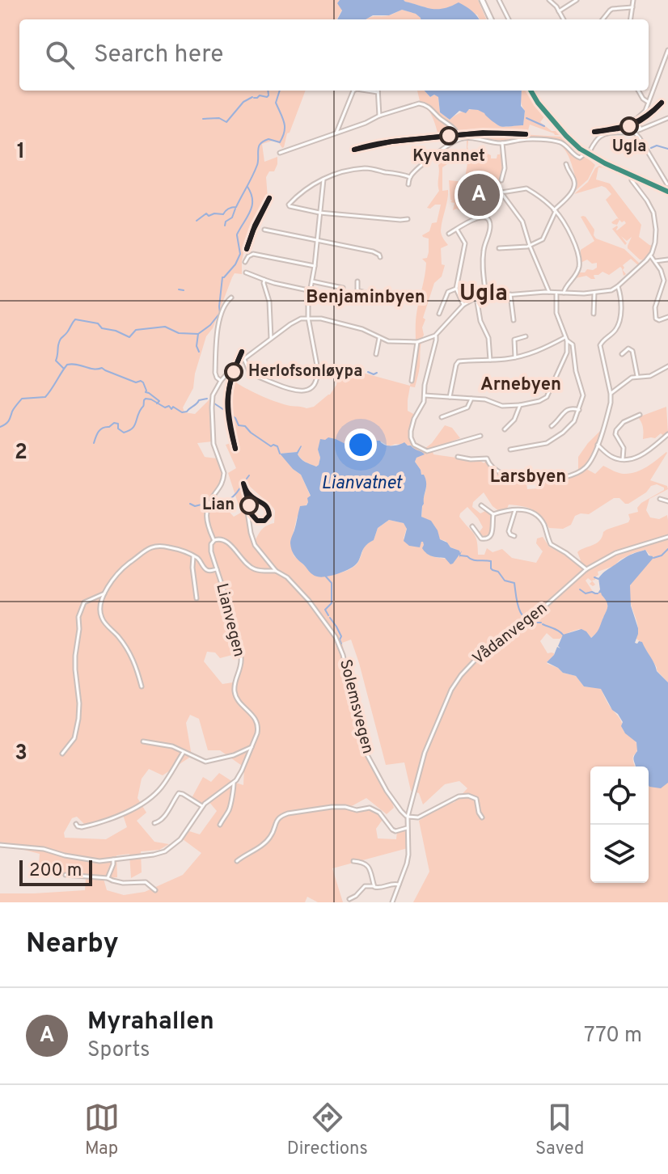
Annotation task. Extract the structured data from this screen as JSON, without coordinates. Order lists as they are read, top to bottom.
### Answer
{
  "streets": {
    "street": ["Lianvegen", "Vådanvegen", "Solemsvegen"]
  },
  "crossings": [
    ["Lianvegen", "Solemsvegen"],
    ["Vådanvegen", "Solemsvegen"]
  ],
  "districts": [
    "Ugla",
    "Benjaminbyen",
    "Arnebyen",
    "Larsbyen"
  ],
  "water": ["Lianvatnet"],
  "places": [
    "Ugla",
    "Kyvannet",
    "Herlofsonløypa",
    "Lian"
  ],
  "scale_bar": "200 m",
  "page": {
    "search": "Search here",
    "pins": "A",
    "scale": "200 m",
    "heading": "Nearby",
    "list": [
      {
        "mark": "A",
        "name": "Myrahallen",
        "note": "Sports",
        "value": "770 m"
      }
    ],
    "nav": ["Map", "Directions", "Saved"]
  },
  "grid": {
    "rows": ["1", "2", "3"]
  }
}
